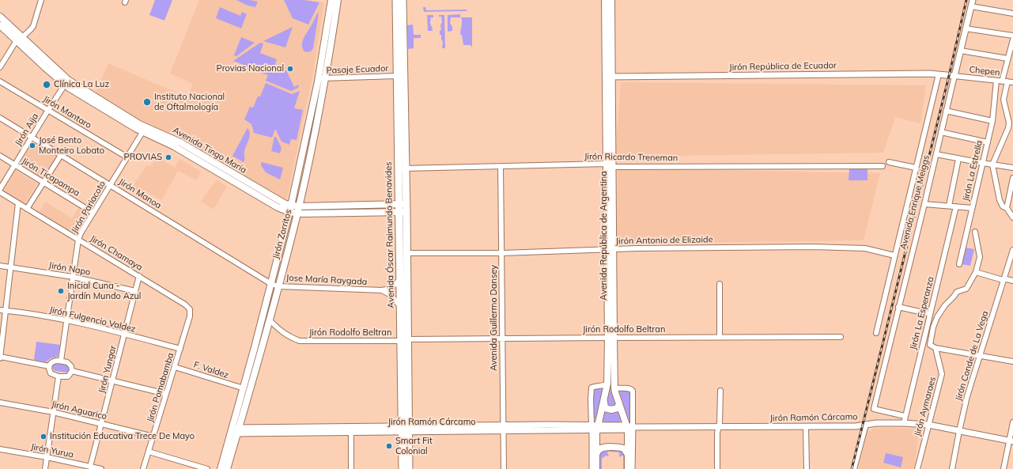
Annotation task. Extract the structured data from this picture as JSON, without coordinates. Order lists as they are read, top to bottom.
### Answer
{
  "streets": {
    "main road": [
      "Avenida Tingo María",
      "Jirón Zorritos",
      "Avenida Óscar Raimundo Benavides",
      "Avenida República de Argentina"
    ],
    "street": [
      "Jirón República de Ecuador",
      "Pasaje Ecuador",
      "Chepen",
      "Jirón Mantaro",
      "Jirón Aija",
      "Jirón Ricardo Treneman",
      "Jirón La Estrella",
      "Jirón Ticapampa",
      "Jirón Manoa",
      "Avenida Enrique Meiggs",
      "Jirón Pariacoto",
      "Jirón Antonio de Elizaide",
      "Jirón Chamaya",
      "Jirón Napo",
      "Jose María Raygada",
      "Jirón La Esperanza",
      "Avenida Guillermo Dansey",
      "Jirón Fulgencio Valdez",
      "Jirón Rodolfo Beltran",
      "Jirón Conde de La Vega",
      "Jirón Yungar",
      "F. Valdez",
      "Jirón Pomabamba",
      "Jirón Aymaraes",
      "Jirón Aguarico",
      "Jirón Ramón Cárcamo",
      "Jirón Yurua"
    ]
  },
  "crossings": [
    ["Jirón República de Ecuador", "Chepen"],
    ["Jirón República de Ecuador", "Avenida Enrique Meiggs"],
    ["Jirón República de Ecuador", "Avenida República de Argentina"],
    ["Pasaje Ecuador", "Jirón Zorritos"],
    ["Pasaje Ecuador", "Avenida Óscar Raimundo Benavides"],
    ["Chepen", "Jirón La Estrella"],
    ["Chepen", "Avenida Enrique Meiggs"],
    ["Jirón Mantaro", "Jirón Aija"],
    ["Jirón Mantaro", "Jirón Pariacoto"],
    ["Jirón Aija", "Avenida Tingo María"],
    ["Jirón Aija", "Jirón Ticapampa"],
    ["Jirón Aija", "Jirón Manoa"],
    ["Avenida Tingo María", "Jirón Pariacoto"],
    ["Avenida Tingo María", "Jirón Zorritos"],
    ["Avenida Tingo María", "Avenida Óscar Raimundo Benavides"],
    ["Jirón Ricardo Treneman", "Avenida Óscar Raimundo Benavides"],
    ["Jirón Ricardo Treneman", "Avenida República de Argentina"],
    ["Jirón Ricardo Treneman", "Avenida Guillermo Dansey"],
    ["Jirón Ticapampa", "Jirón Pariacoto"],
    ["Jirón Manoa", "Jirón Pariacoto"],
    ["Jirón Manoa", "Jirón Zorritos"],
    ["Jirón Manoa", "Jose María Raygada"],
    ["Avenida Enrique Meiggs", "Jirón La Esperanza"],
    ["Jirón Pariacoto", "Jirón Chamaya"],
    ["Jirón Pariacoto", "Jirón Napo"],
    ["Jirón Pariacoto", "Jirón Fulgencio Valdez"],
    ["Jirón Zorritos", "Jose María Raygada"],
    ["Jirón Zorritos", "Jirón Rodolfo Beltran"],
    ["Jirón Zorritos", "F. Valdez"],
    ["Jirón Zorritos", "Jirón Ramón Cárcamo"],
    ["Avenida Óscar Raimundo Benavides", "Jirón Antonio de Elizaide"],
    ["Avenida Óscar Raimundo Benavides", "Jose María Raygada"],
    ["Avenida Óscar Raimundo Benavides", "Jirón Rodolfo Beltran"],
    ["Avenida Óscar Raimundo Benavides", "Jirón Ramón Cárcamo"],
    ["Avenida República de Argentina", "Jirón Antonio de Elizaide"],
    ["Avenida República de Argentina", "Jirón Rodolfo Beltran"],
    ["Avenida República de Argentina", "Jirón Ramón Cárcamo"],
    ["Jirón Antonio de Elizaide", "Avenida Guillermo Dansey"],
    ["Jirón Chamaya", "Jirón Yungar"],
    ["Jirón Chamaya", "Jirón Pomabamba"],
    ["Jirón Napo", "Jirón Yungar"],
    ["Jirón La Esperanza", "Jirón Ramón Cárcamo"],
    ["Avenida Guillermo Dansey", "Jirón Rodolfo Beltran"],
    ["Avenida Guillermo Dansey", "Jirón Ramón Cárcamo"],
    ["Jirón Fulgencio Valdez", "Jirón Yungar"],
    ["Jirón Fulgencio Valdez", "Jirón Pomabamba"],
    ["Jirón Conde de La Vega", "Jirón Ramón Cárcamo"],
    ["Jirón Yungar", "Jirón Aguarico"],
    ["Jirón Yungar", "Jirón Yurua"],
    ["F. Valdez", "Jirón Pomabamba"],
    ["Jirón Pomabamba", "Jirón Aguarico"],
    ["Jirón Aymaraes", "Jirón Ramón Cárcamo"]
  ],
  "places": [
    "Provias Nacional",
    "Clínica La Luz",
    "Instituto Nacional de Oftalmología",
    "José Bento Monteiro Lobato",
    "PROVIAS",
    "Inicial Cuna - Jardín Mundo Azul",
    "Institución Educativa Trece De Mayo",
    "Smart Fit Colonial"
  ]
}
